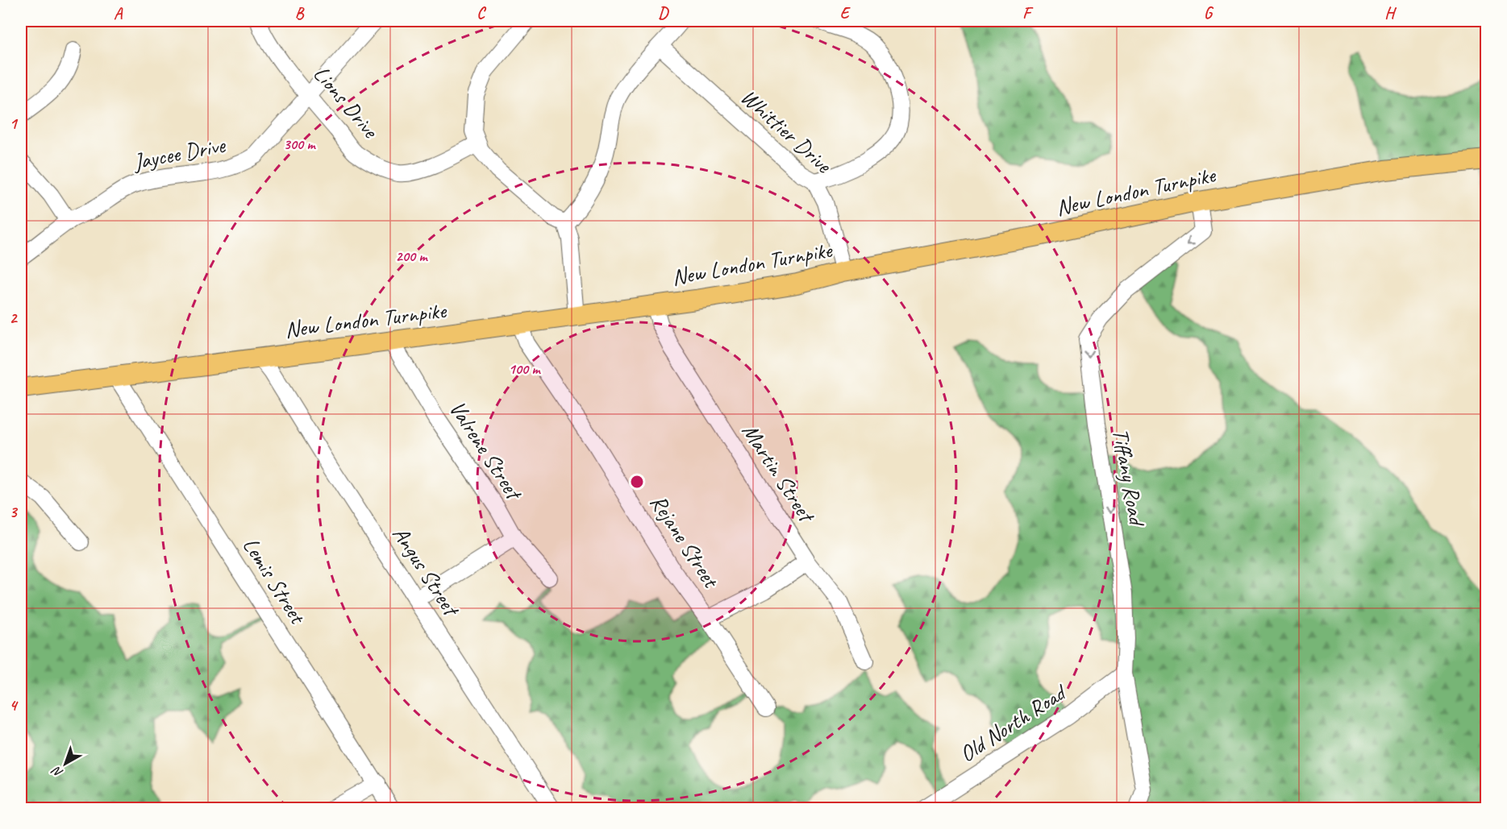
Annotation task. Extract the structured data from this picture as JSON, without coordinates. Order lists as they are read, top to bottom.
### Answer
{
  "streets": {
    "main road": ["New London Turnpike"],
    "street": [
      "Lions Drive",
      "Whittier Drive",
      "Jaycee Drive",
      "Valrene Street",
      "Martin Street",
      "Tiffany Road",
      "Rejane Street",
      "Angus Street",
      "Lemis Street",
      "Old North Road"
    ]
  },
  "crossings": [
    ["Lions Drive", "Jaycee Drive"],
    ["Whittier Drive", "New London Turnpike"],
    ["New London Turnpike", "Valrene Street"],
    ["New London Turnpike", "Martin Street"],
    ["New London Turnpike", "Tiffany Road"],
    ["New London Turnpike", "Rejane Street"],
    ["New London Turnpike", "Angus Street"],
    ["New London Turnpike", "Lemis Street"],
    ["Tiffany Road", "Old North Road"]
  ],
  "one_way": ["Tiffany Road"],
  "north": "bottom left",
  "grid": {
    "columns": [
      "A",
      "B",
      "C",
      "D",
      "E",
      "F",
      "G",
      "H"
    ],
    "rows": [
      "1",
      "2",
      "3",
      "4"
    ]
  },
  "rings": ["300 m", "200 m", "100 m"]
}
